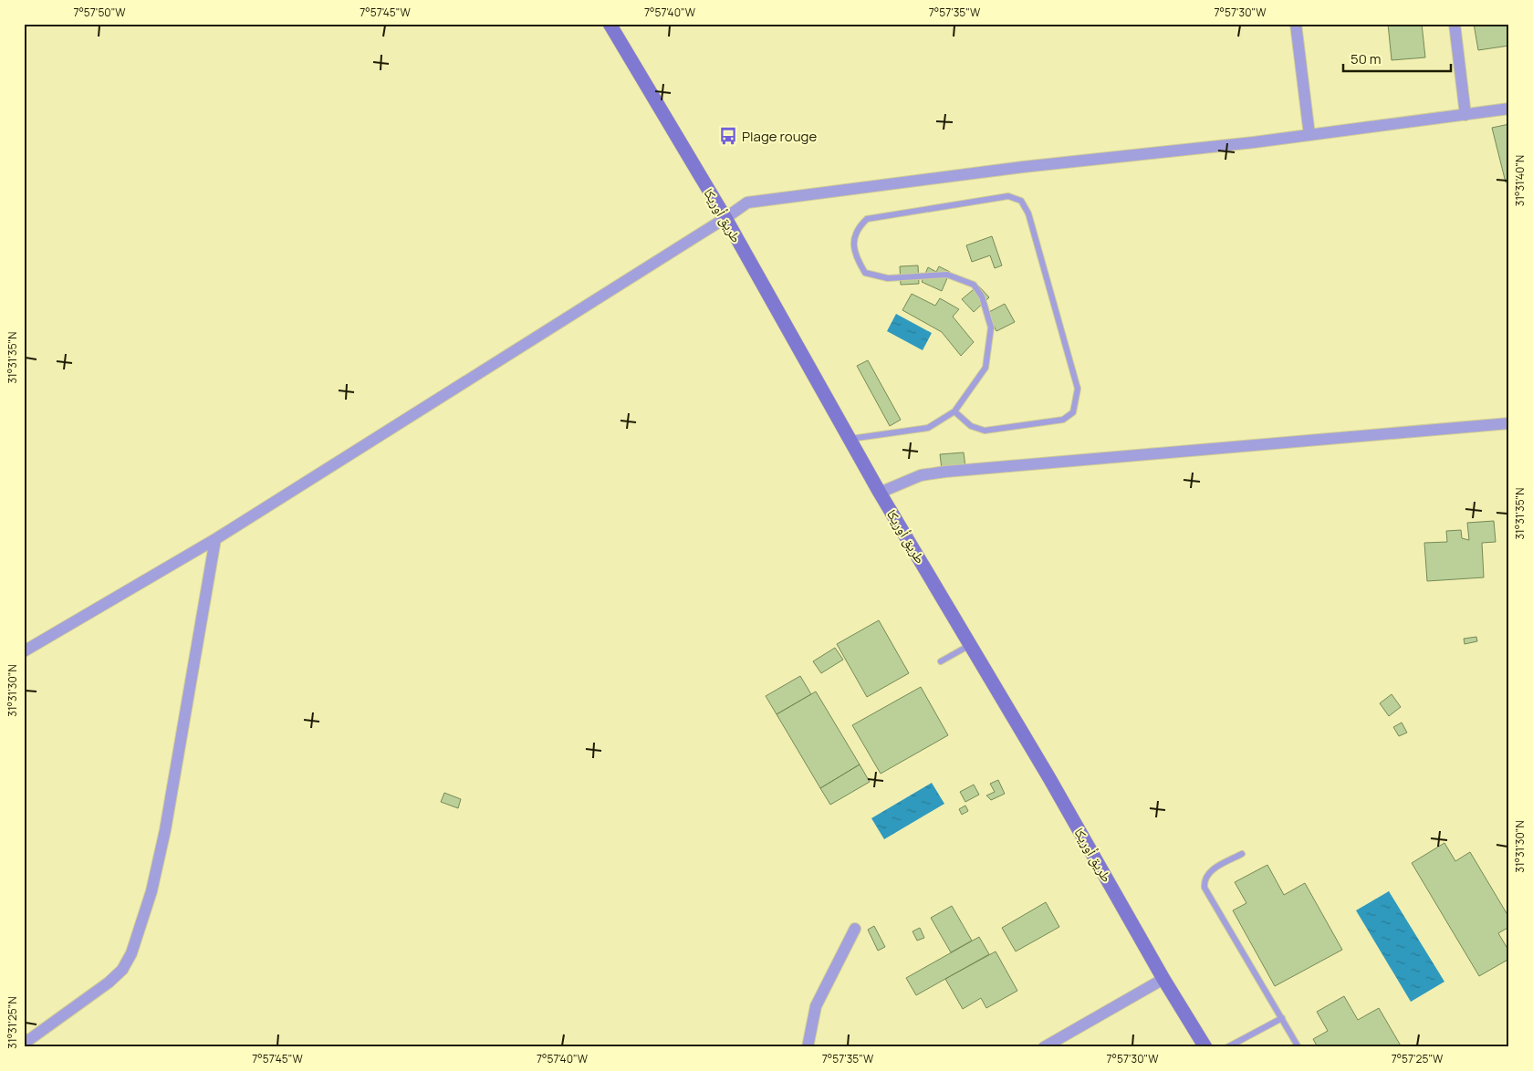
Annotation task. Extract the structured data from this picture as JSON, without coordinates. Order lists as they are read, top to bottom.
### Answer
{
  "streets": {
    "street": ["طريق أوريكا"]
  },
  "places": {
    "bus stop": ["Plage rouge"]
  },
  "scale_bar": "50 m",
  "coordinates": [
    "7°57'50\"W",
    "7°57'45\"W",
    "7°57'40\"W",
    "7°57'35\"W",
    "7°57'30\"W",
    "31°31'40\"N",
    "31°31'35\"N",
    "31°31'30\"N",
    "31°31'25\"N",
    "7°57'25\"W"
  ]
}
